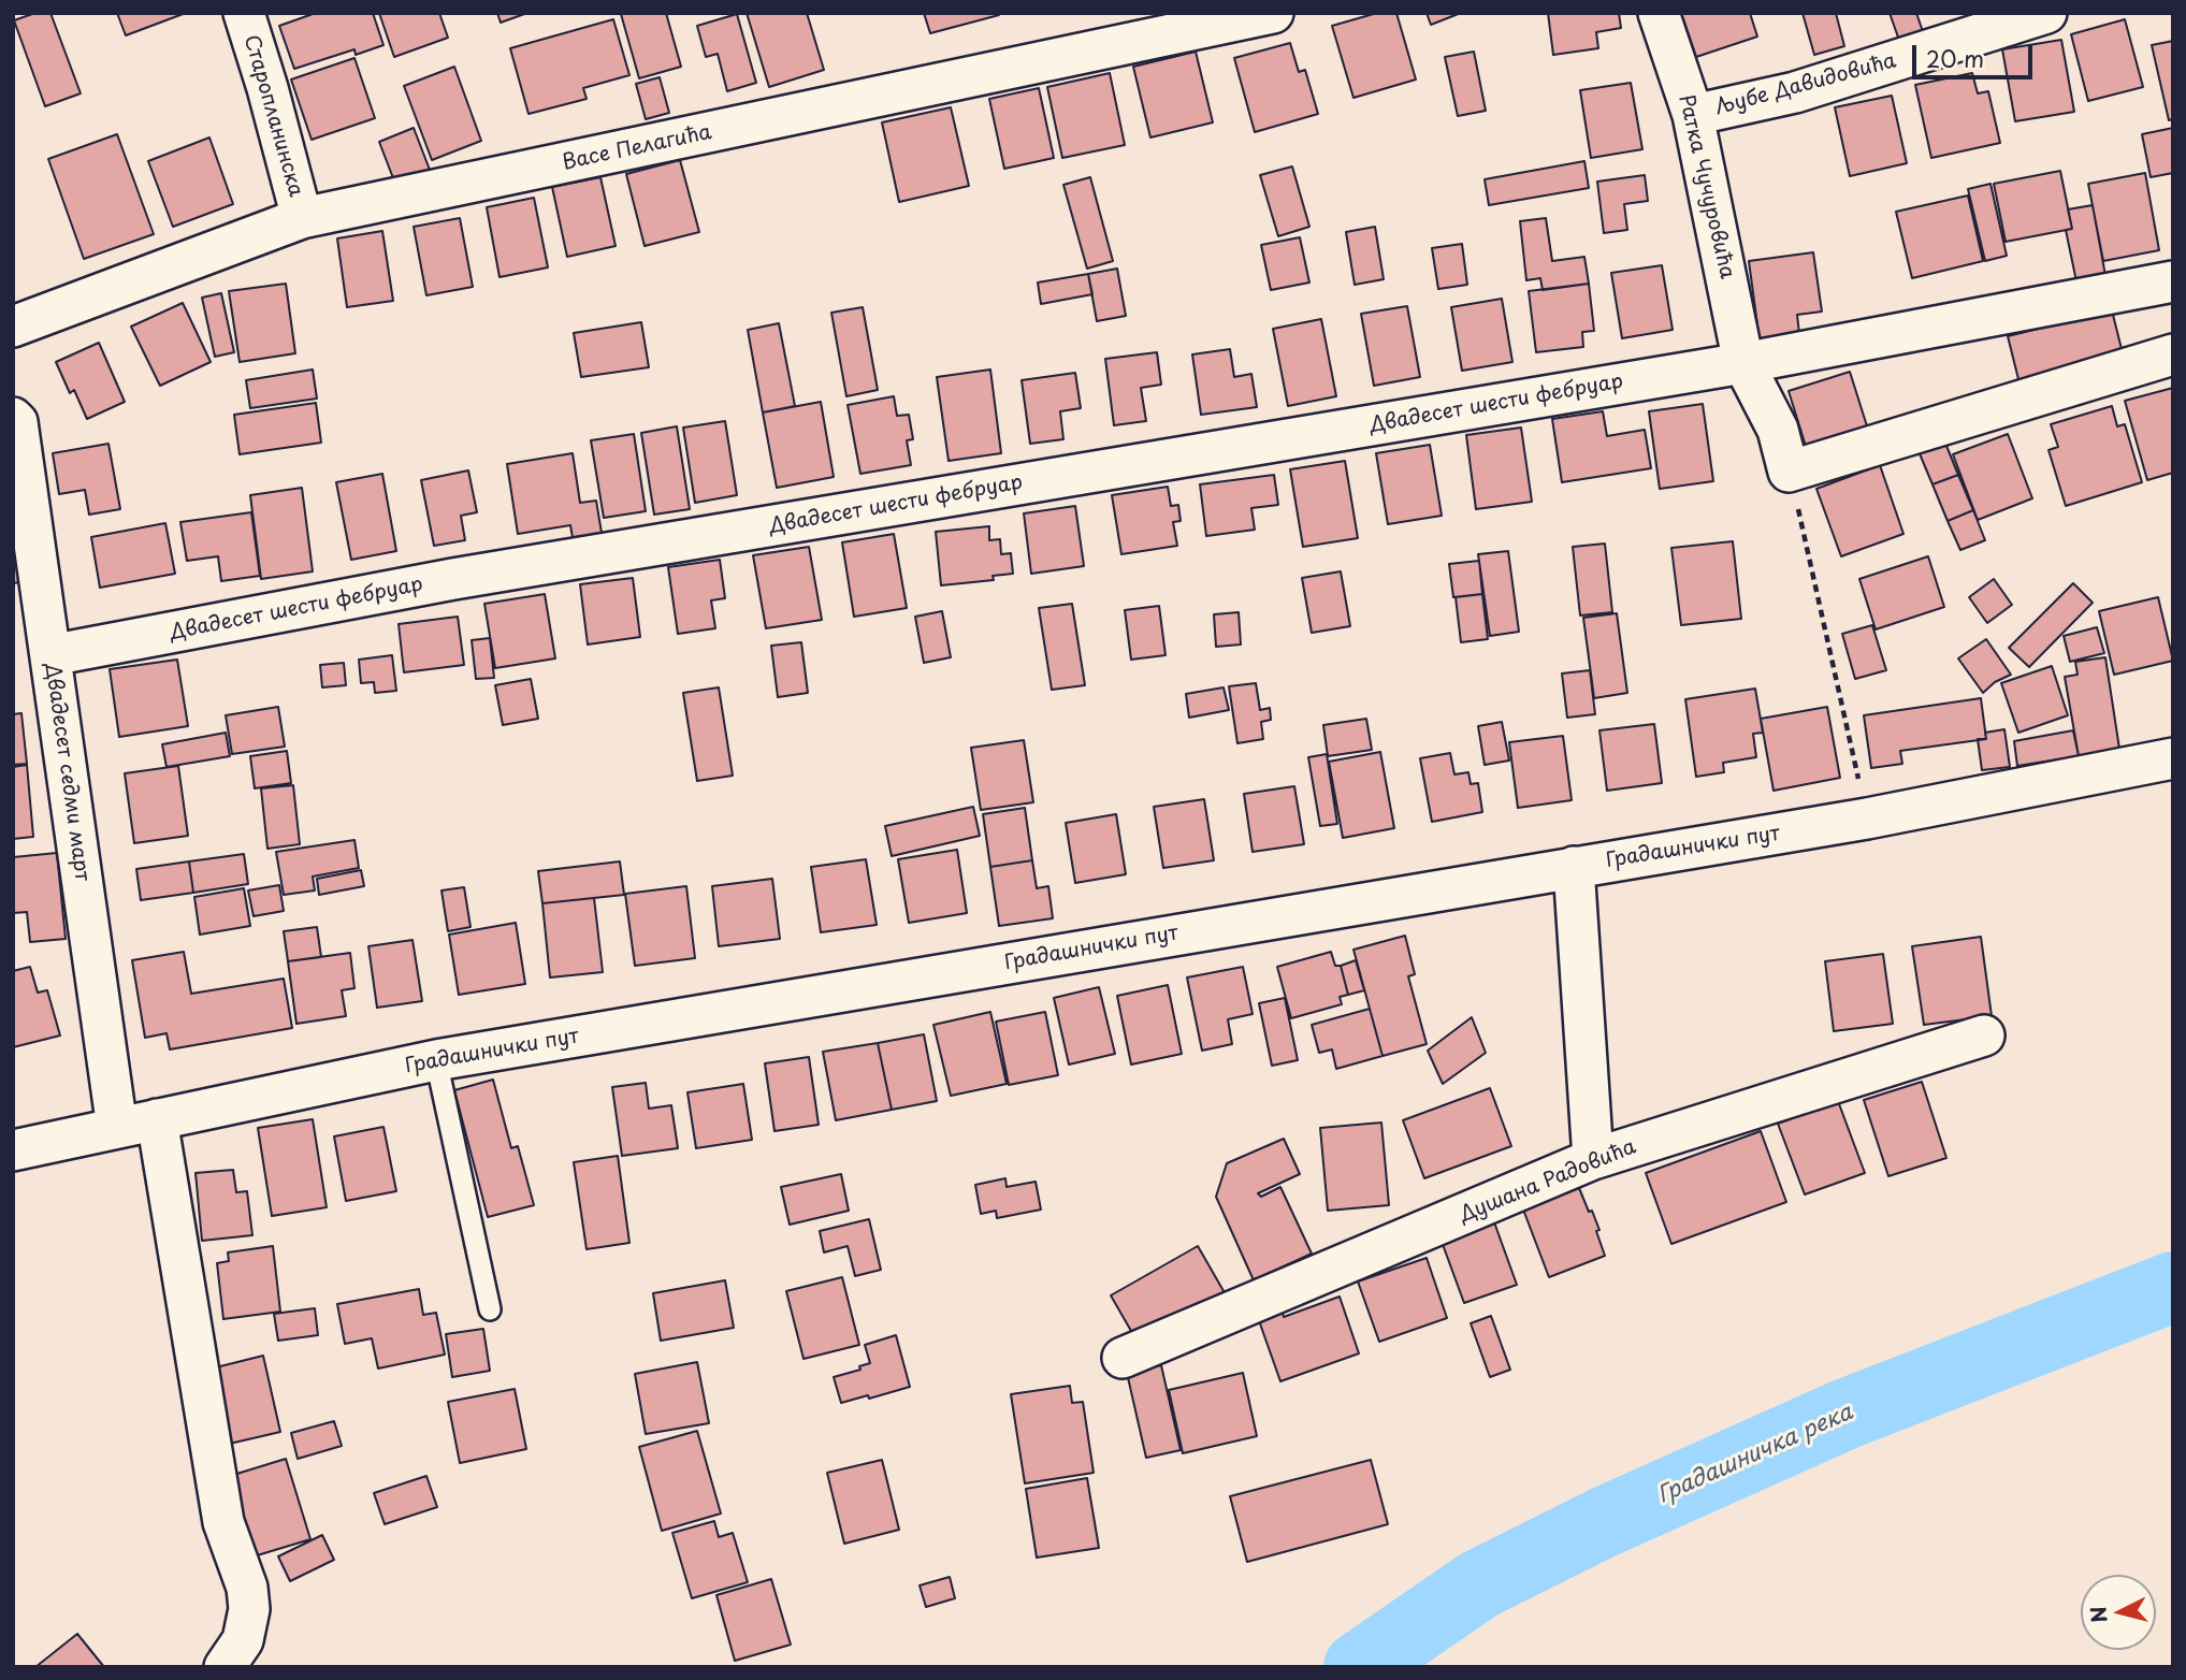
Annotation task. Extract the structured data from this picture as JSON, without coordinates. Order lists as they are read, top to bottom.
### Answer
{
  "streets": {
    "street": [
      "Љубе Давидовића",
      "Старопланинска",
      "Васе Пелагића",
      "Ратка Чучуровића",
      "Двадесет шести фебруар",
      "Двадесет седми март",
      "Градашнички пут",
      "Душана Радовића"
    ]
  },
  "crossings": [
    ["Љубе Давидовића", "Ратка Чучуровића"],
    ["Старопланинска", "Васе Пелагића"],
    ["Ратка Чучуровића", "Двадесет шести фебруар"],
    ["Двадесет шести фебруар", "Двадесет седми март"],
    ["Двадесет седми март", "Градашнички пут"]
  ],
  "water": ["Градашничка река"],
  "scale_bar": "20 m",
  "north": "left"
}
